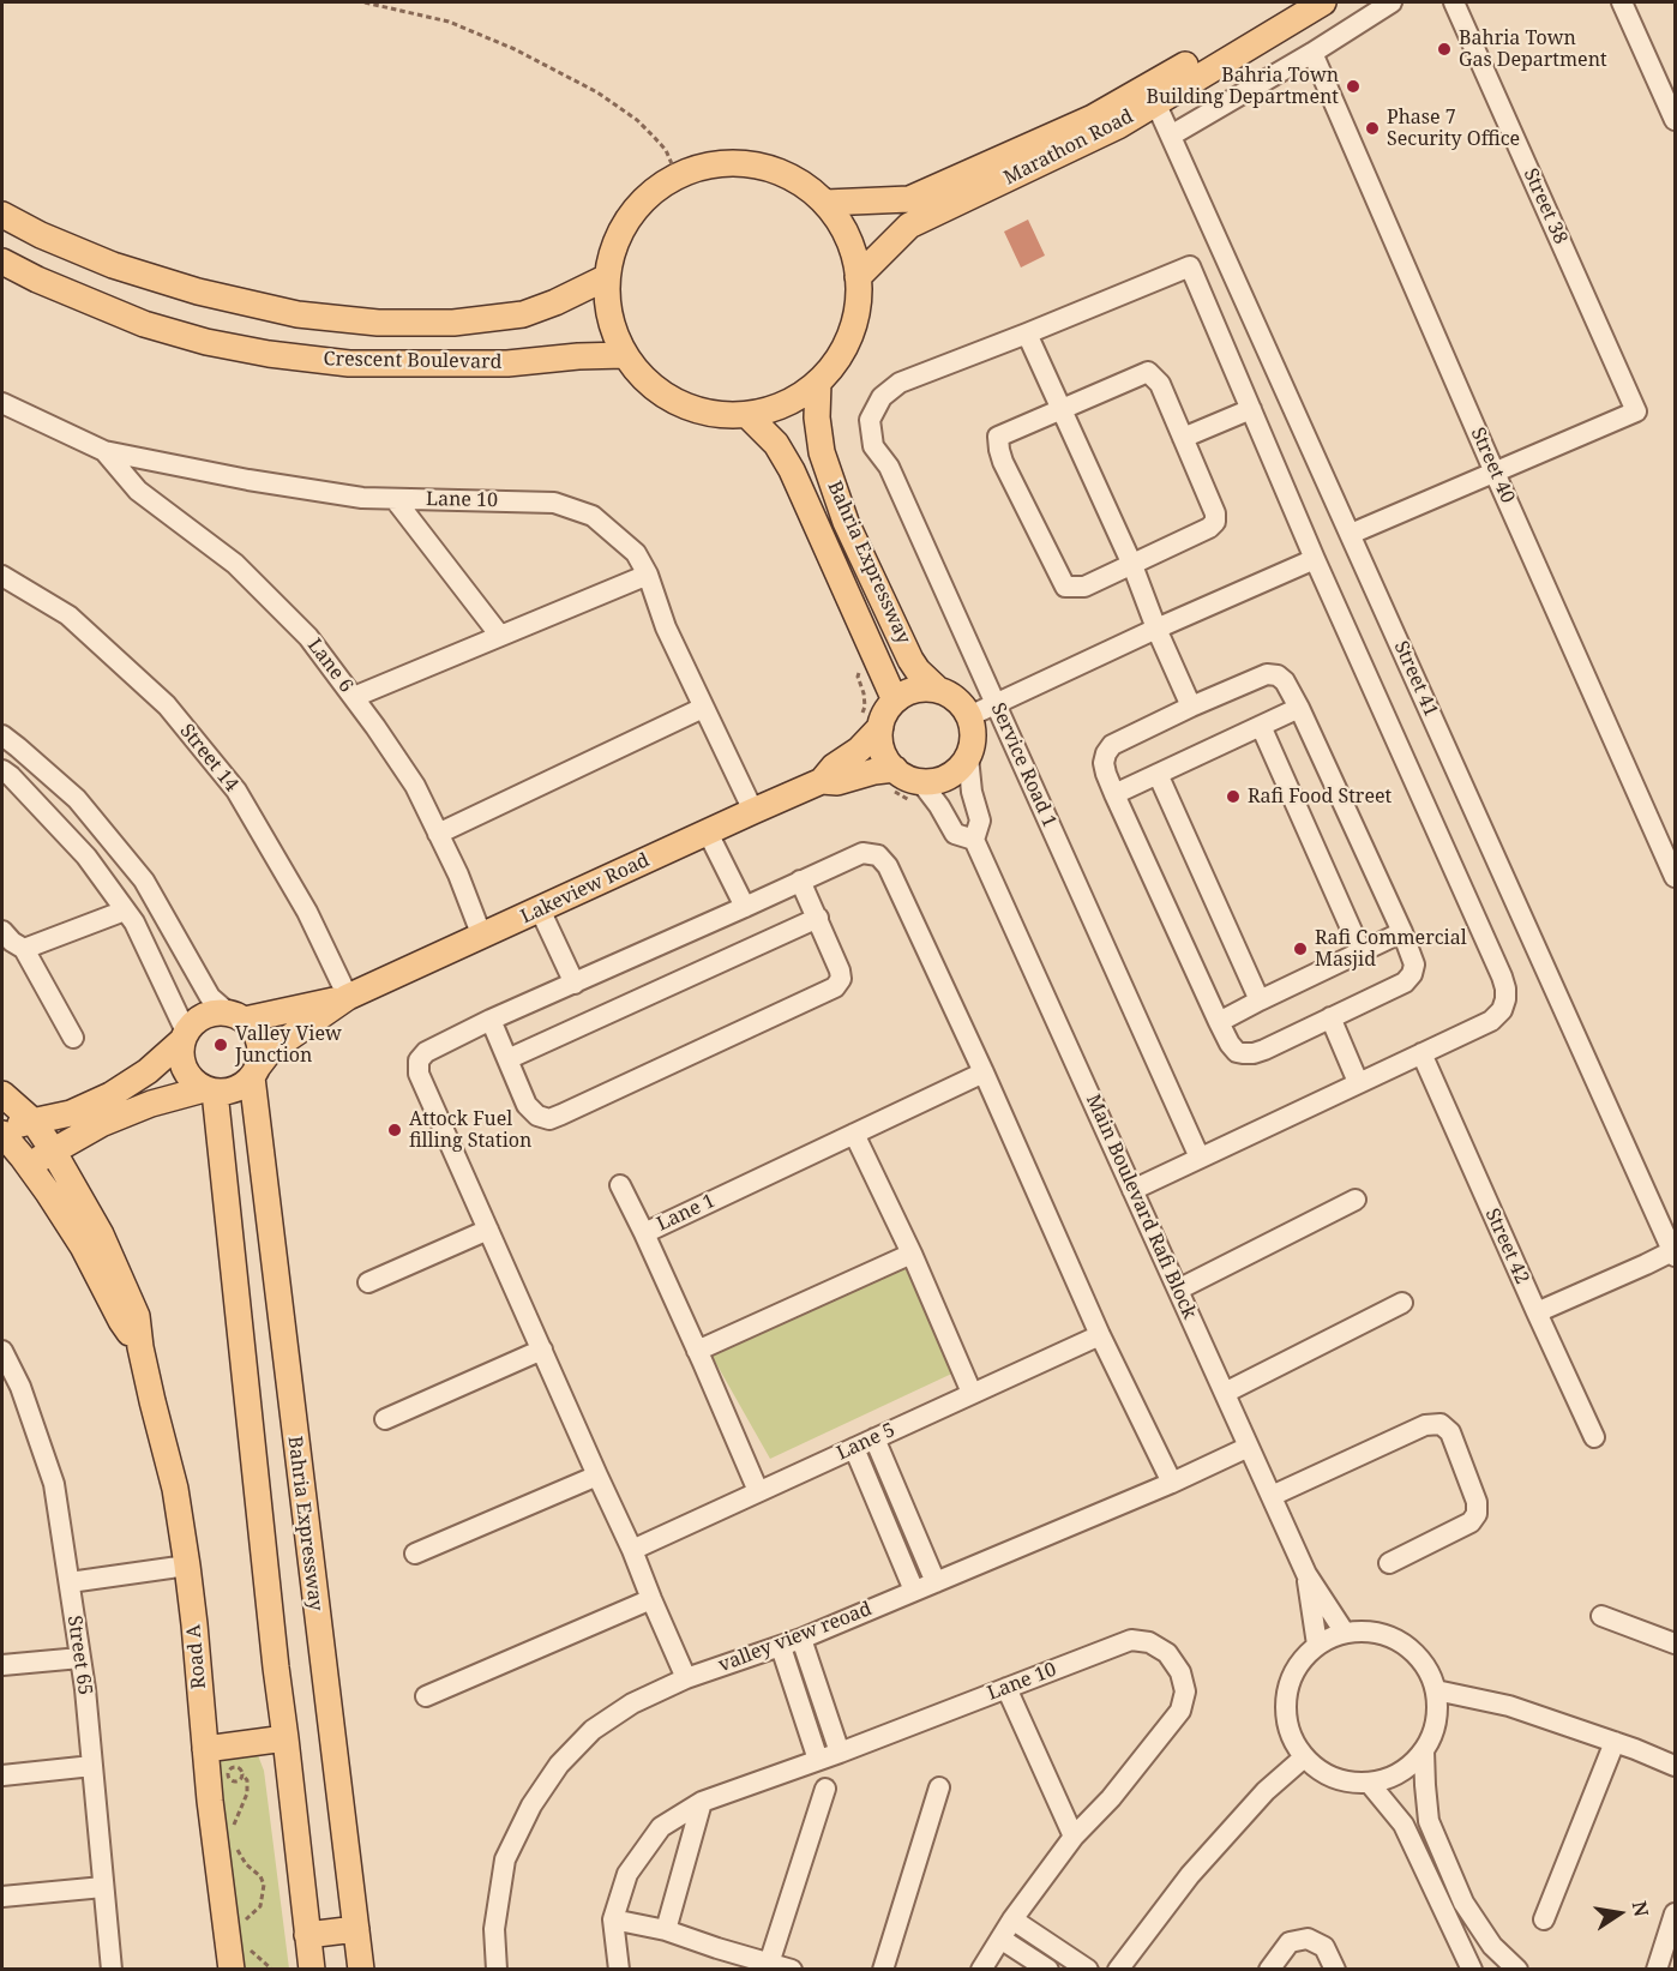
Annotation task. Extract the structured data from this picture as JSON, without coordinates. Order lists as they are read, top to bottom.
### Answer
{
  "streets": {
    "main road": [
      "Marathon Road",
      "Crescent Boulevard",
      "Bahria Expressway",
      "Lakeview Road",
      "Road A"
    ],
    "street": [
      "Street 38",
      "Street 40",
      "Lane 10",
      "Lane 6",
      "Street 41",
      "Street 14",
      "Service Road 1",
      "Main Boulevard Rafi Block",
      "Lane 1",
      "Street 42",
      "Lane 5",
      "valley view reoad",
      "Street 65"
    ]
  },
  "crossings": [
    ["Marathon Road", "Crescent Boulevard"],
    ["Marathon Road", "Bahria Expressway"],
    ["Marathon Road", "Street 41"],
    ["Street 38", "Street 40"],
    ["Crescent Boulevard", "Bahria Expressway"],
    ["Lane 10", "Lane 6"],
    ["Lane 10", "Lakeview Road"],
    ["Lane 6", "Lakeview Road"],
    ["Street 14", "Lakeview Road"],
    ["Main Boulevard Rafi Block", "valley view reoad"],
    ["Lane 1", "Lane 5"]
  ],
  "places": [
    "Bahria Town Gas Department",
    "Bahria Town Building Department",
    "Phase 7 Security Office",
    "Rafi Food Street",
    "Rafi Commercial Masjid",
    "Valley View Junction",
    "Attock Fuel filling Station"
  ],
  "north": "right"
}
